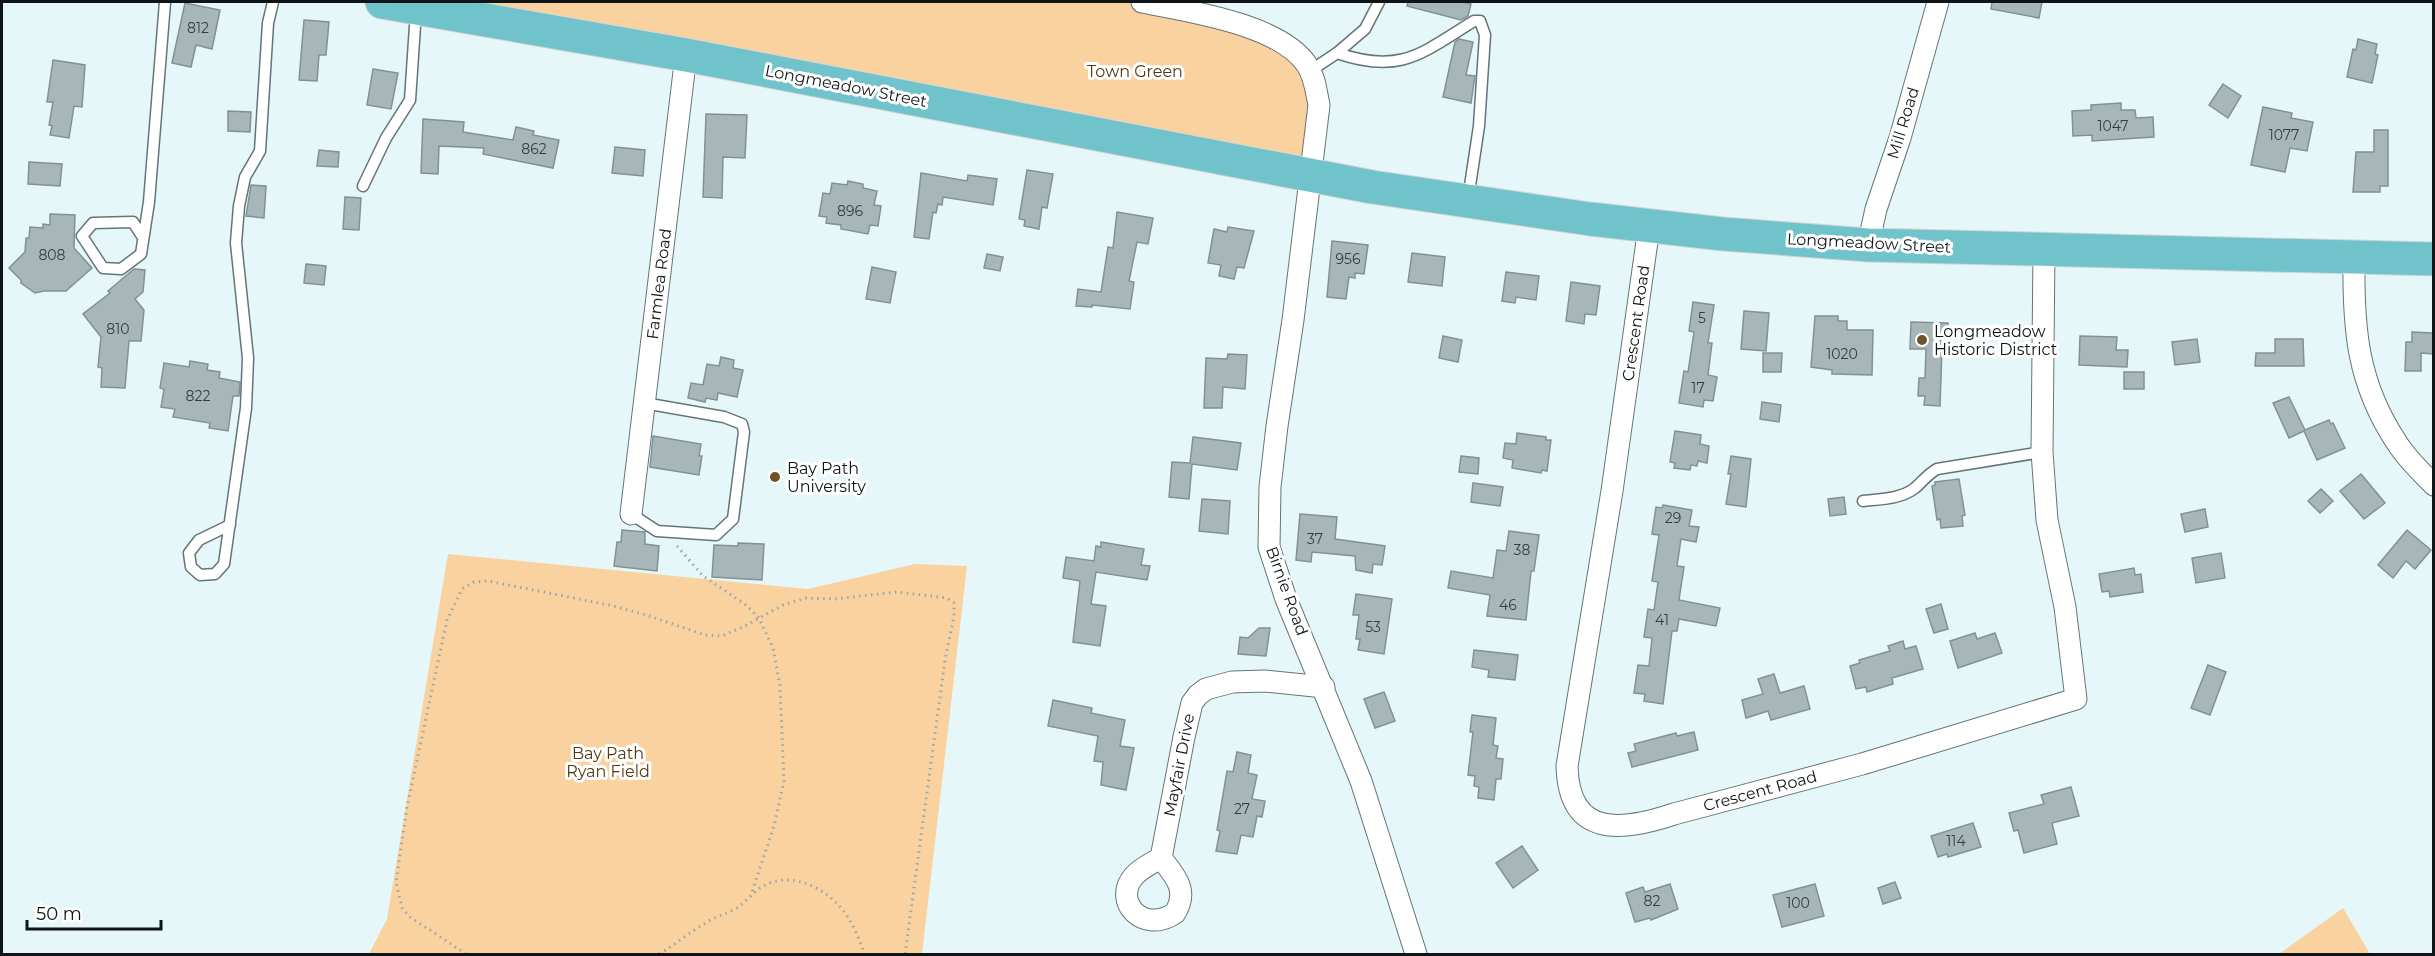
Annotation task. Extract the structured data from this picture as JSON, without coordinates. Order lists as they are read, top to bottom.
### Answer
{
  "streets": {
    "main road": ["Longmeadow Street"],
    "street": [
      "Mill Road",
      "Farmlea Road",
      "Crescent Road",
      "Birnie Road",
      "Mayfair Drive"
    ]
  },
  "crossings": [
    ["Longmeadow Street", "Mill Road"],
    ["Longmeadow Street", "Farmlea Road"],
    ["Longmeadow Street", "Crescent Road"],
    ["Longmeadow Street", "Birnie Road"],
    ["Birnie Road", "Mayfair Drive"]
  ],
  "parks": ["Town Green", "Bay Path Ryan Field"],
  "places": ["Longmeadow Historic District", "Bay Path University"],
  "house_numbers": [
    "812",
    "1047",
    "1077",
    "862",
    "896",
    "808",
    "956",
    "5",
    "810",
    "1020",
    "17",
    "822",
    "29",
    "37",
    "38",
    "46",
    "41",
    "53",
    "27",
    "114",
    "82",
    "100"
  ],
  "scale_bar": "50 m"
}
